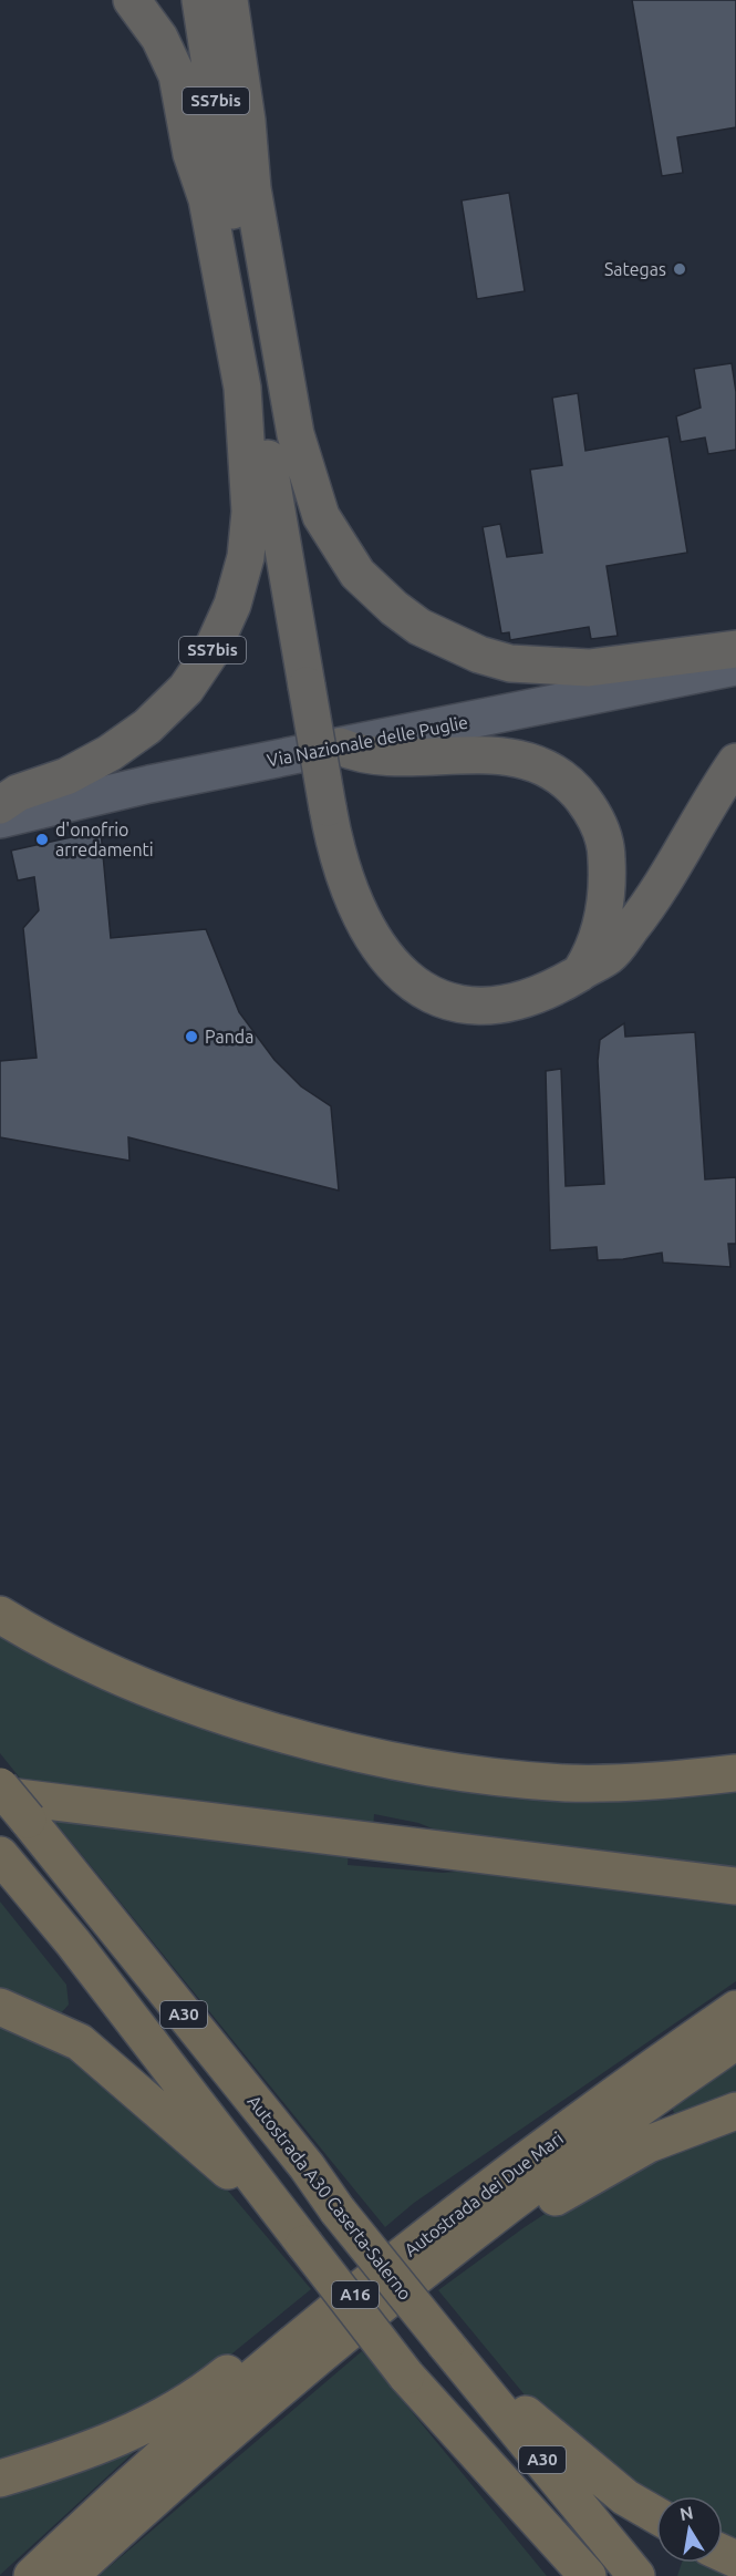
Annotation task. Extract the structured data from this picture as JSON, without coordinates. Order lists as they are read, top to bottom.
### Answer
{
  "streets": {
    "highway": [
      "SS7bis",
      "A30",
      "Autostrada dei Due Mari",
      "Autostrada A30 Caserta-Salerno",
      "A16"
    ],
    "main road": ["Via Nazionale delle Puglie"]
  },
  "places": ["Sategas", "d'onofrio arredamenti", "Panda"],
  "north": "top"
}
